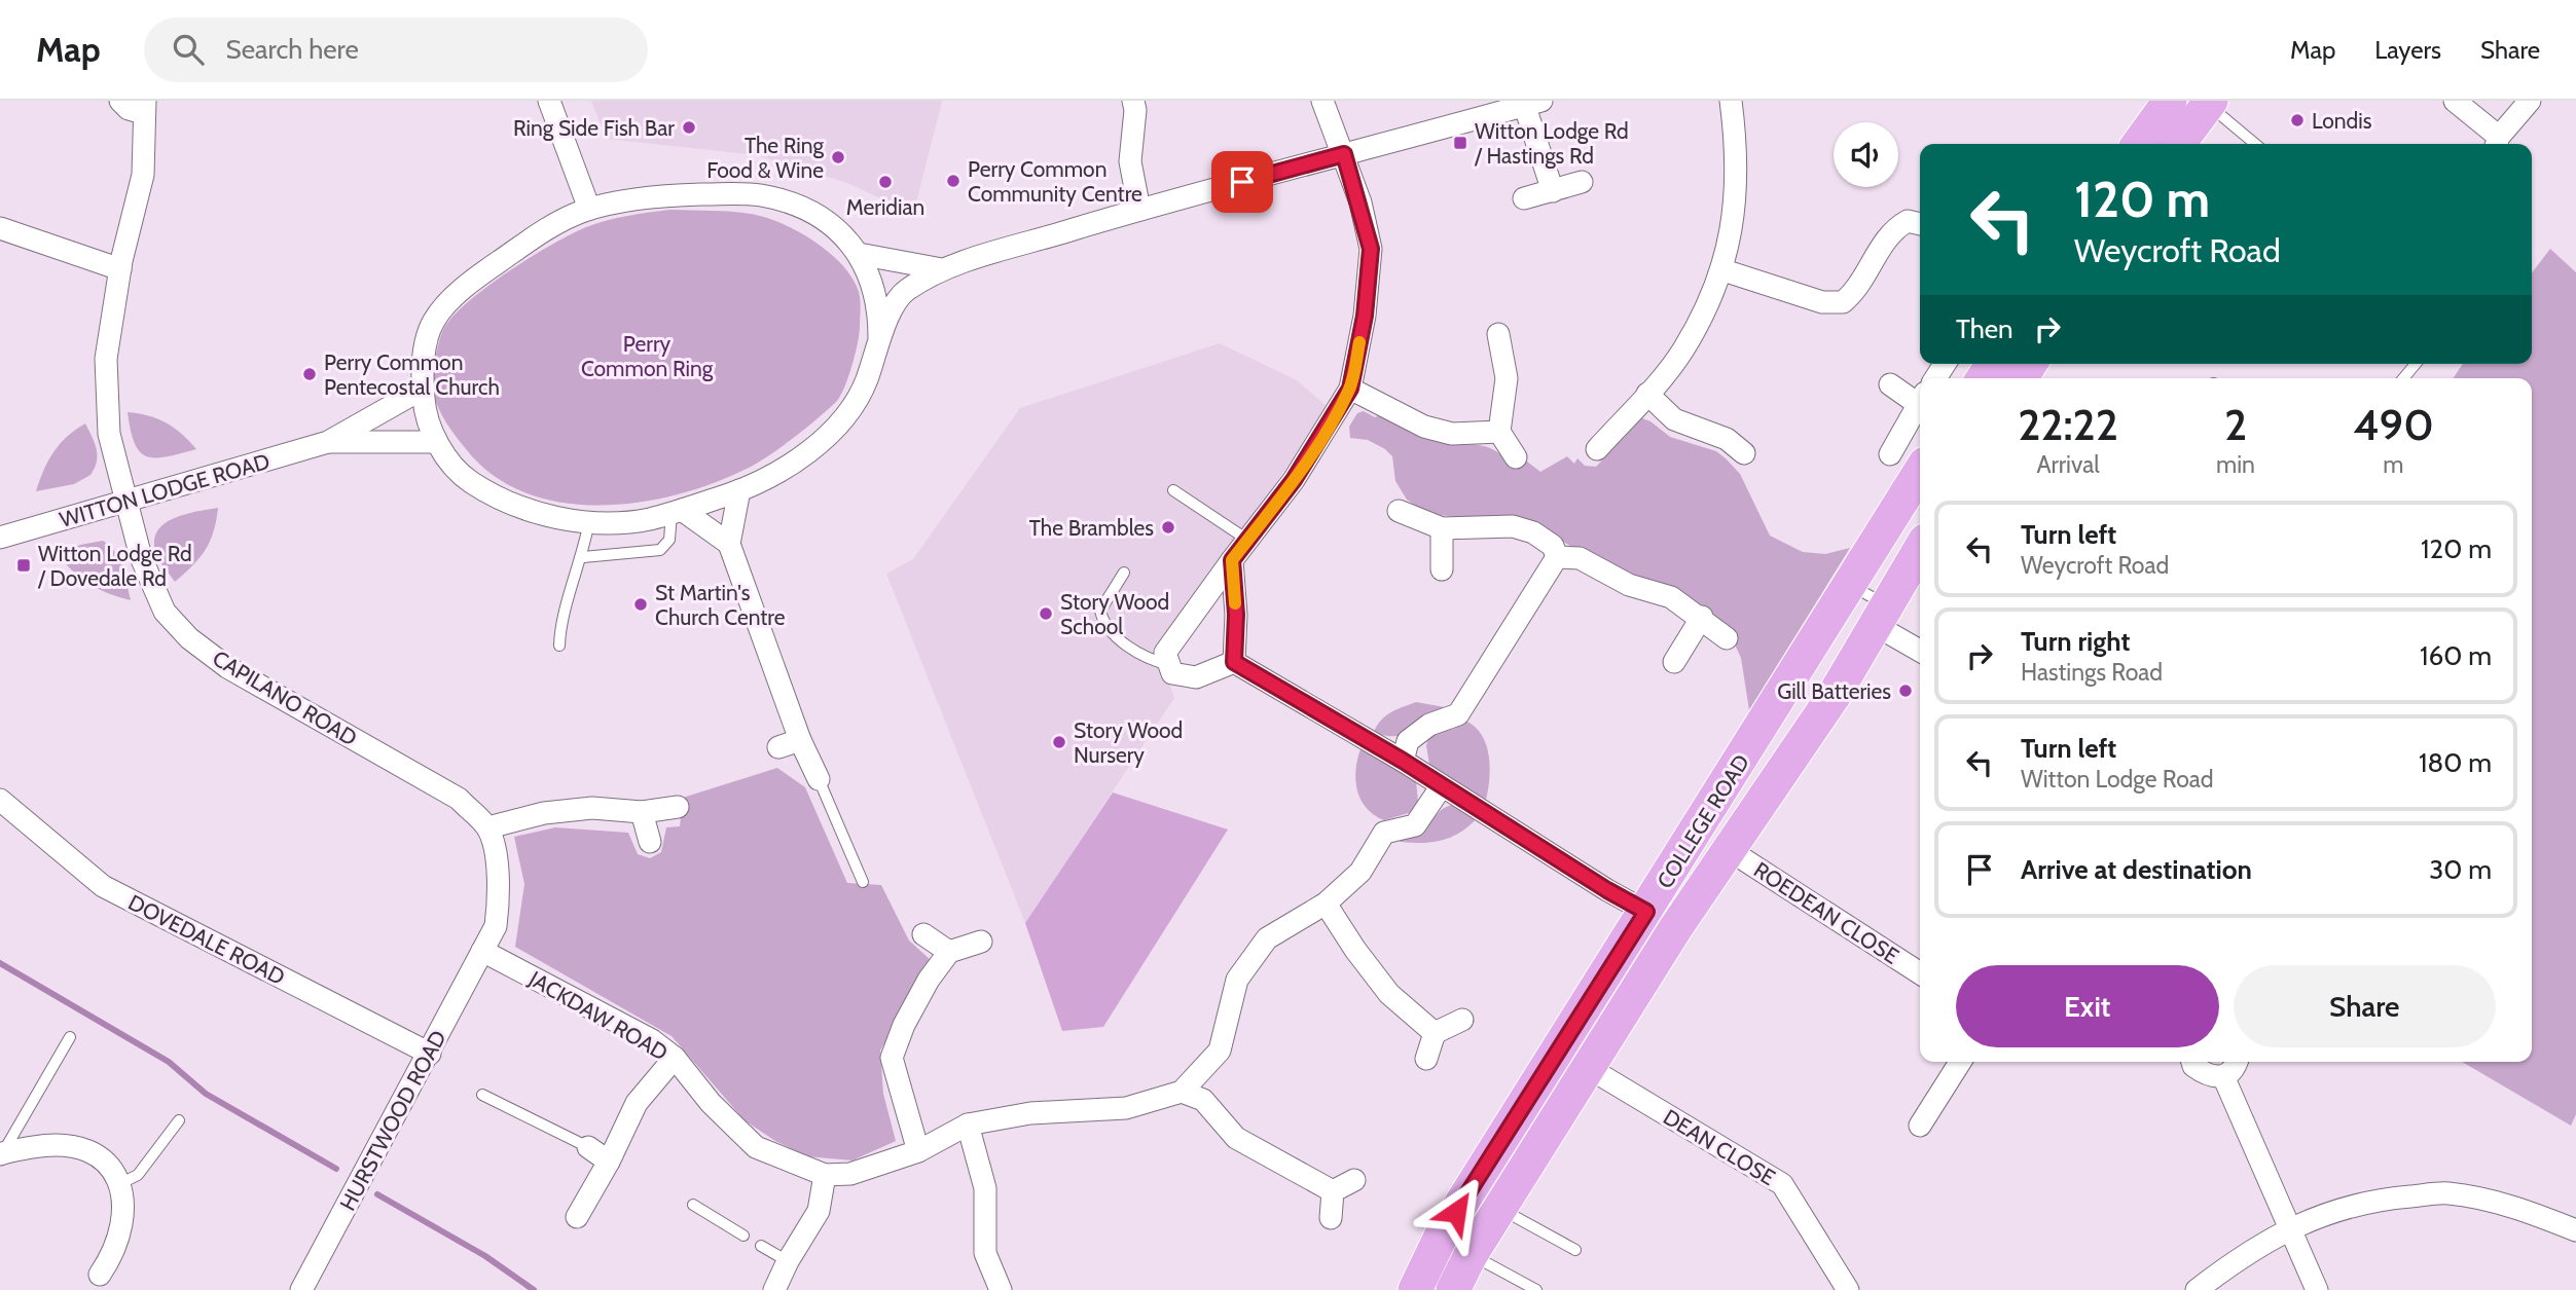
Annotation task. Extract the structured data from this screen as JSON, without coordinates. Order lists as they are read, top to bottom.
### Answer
{
  "streets": {
    "main road": ["COLLEGE ROAD"],
    "street": [
      "WITTON LODGE ROAD",
      "CAPILANO ROAD",
      "ROEDEAN CLOSE",
      "DOVEDALE ROAD",
      "JACKDAW ROAD",
      "HURSTWOOD ROAD",
      "DEAN CLOSE"
    ]
  },
  "crossings": [
    ["WITTON LODGE ROAD", "CAPILANO ROAD"],
    ["COLLEGE ROAD", "ROEDEAN CLOSE"],
    ["COLLEGE ROAD", "DEAN CLOSE"],
    ["DOVEDALE ROAD", "HURSTWOOD ROAD"],
    ["JACKDAW ROAD", "HURSTWOOD ROAD"]
  ],
  "parks": ["Perry Common Ring"],
  "places": {
    "other": [
      "Londis",
      "Ring Side Fish Bar",
      "The Ring Food & Wine",
      "Perry Common Community Centre",
      "Meridian",
      "Perry Common Pentecostal Church",
      "The Brambles",
      "St Martin's Church Centre",
      "Story Wood School",
      "Gill Batteries",
      "Story Wood Nursery"
    ],
    "transit": ["Witton Lodge Rd / Hastings Rd", "Witton Lodge Rd / Dovedale Rd"]
  },
  "page": {
    "header": "Map",
    "search": "Search here",
    "nav": ["Map", "Layers", "Share"],
    "turn": ["120 m", "Weycroft Road"],
    "then": "Then",
    "eta": [
      "22:22",
      "Arrival",
      "2",
      "min",
      "490",
      "m"
    ],
    "list": [
      {
        "name": "Turn left",
        "note": "Weycroft Road",
        "value": "120 m"
      },
      {
        "name": "Turn right",
        "note": "Hastings Road",
        "value": "160 m"
      },
      {
        "name": "Turn left",
        "note": "Witton Lodge Road",
        "value": "180 m"
      },
      {
        "name": "Arrive at destination",
        "value": "30 m"
      }
    ],
    "buttons": ["Exit", "Share"]
  }
}
